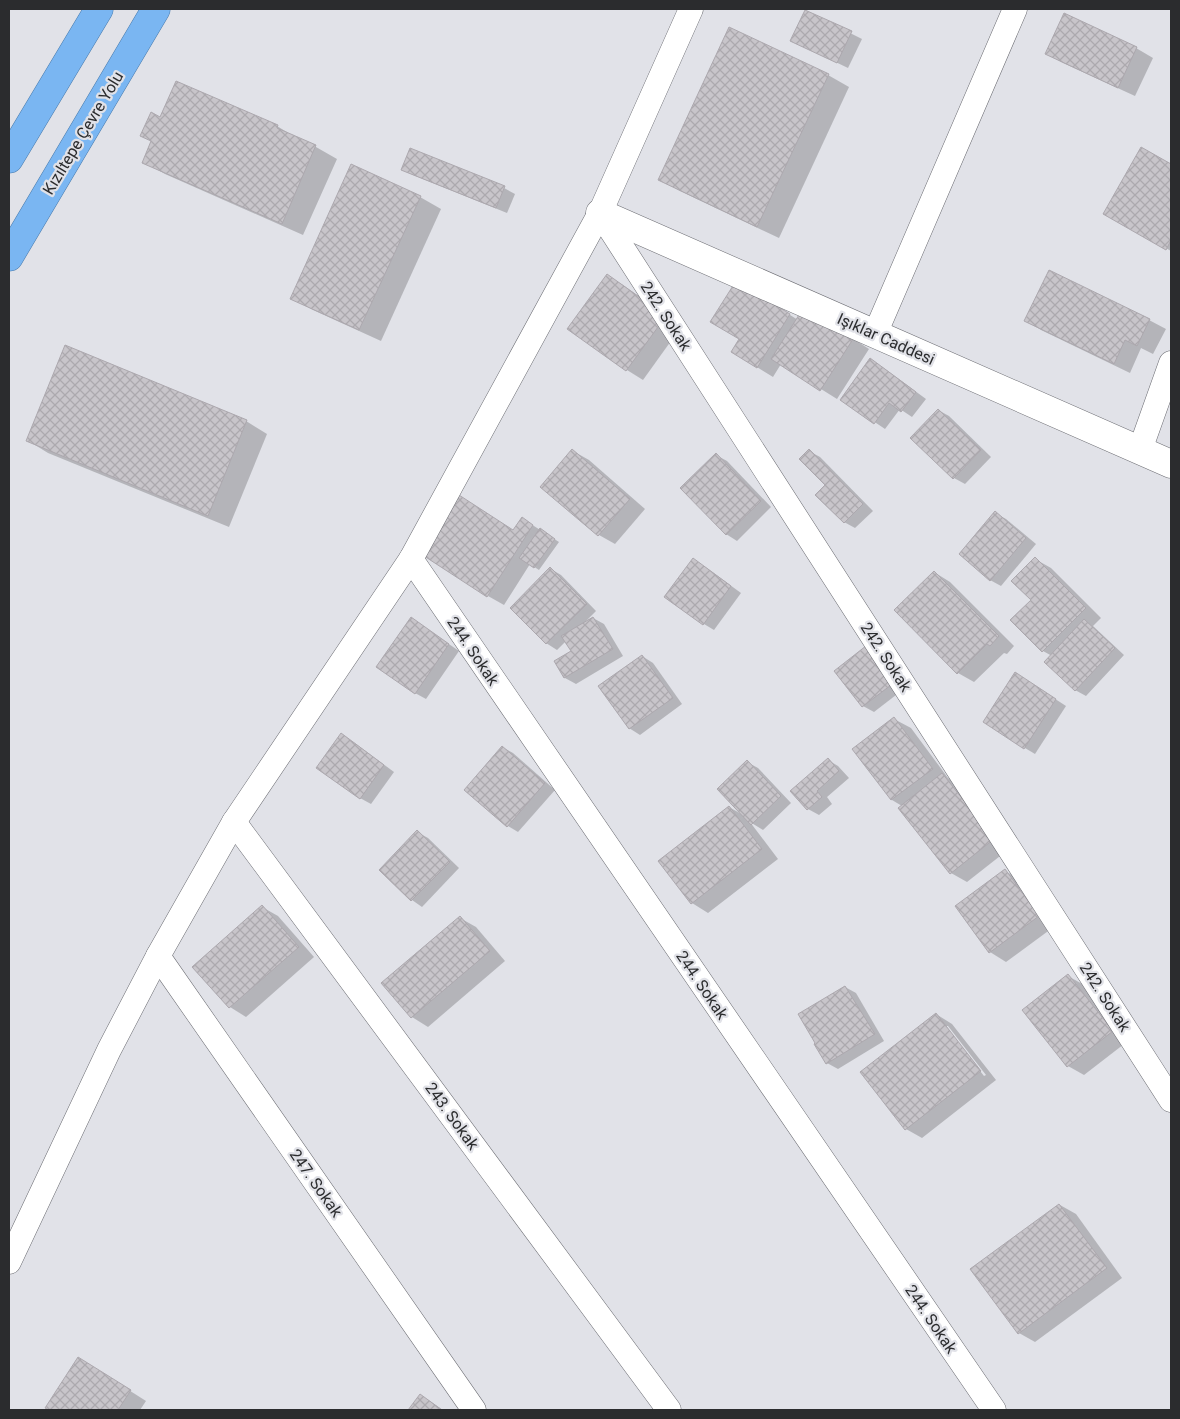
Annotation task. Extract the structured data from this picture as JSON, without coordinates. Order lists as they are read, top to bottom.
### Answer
{
  "streets": {
    "highway": ["Kızıltepe Çevre Yolu"],
    "street": [
      "242. Sokak",
      "Işıklar Caddesi",
      "244. Sokak",
      "243. Sokak",
      "247. Sokak"
    ]
  },
  "crossings": [
    ["242. Sokak", "Işıklar Caddesi"]
  ]
}
